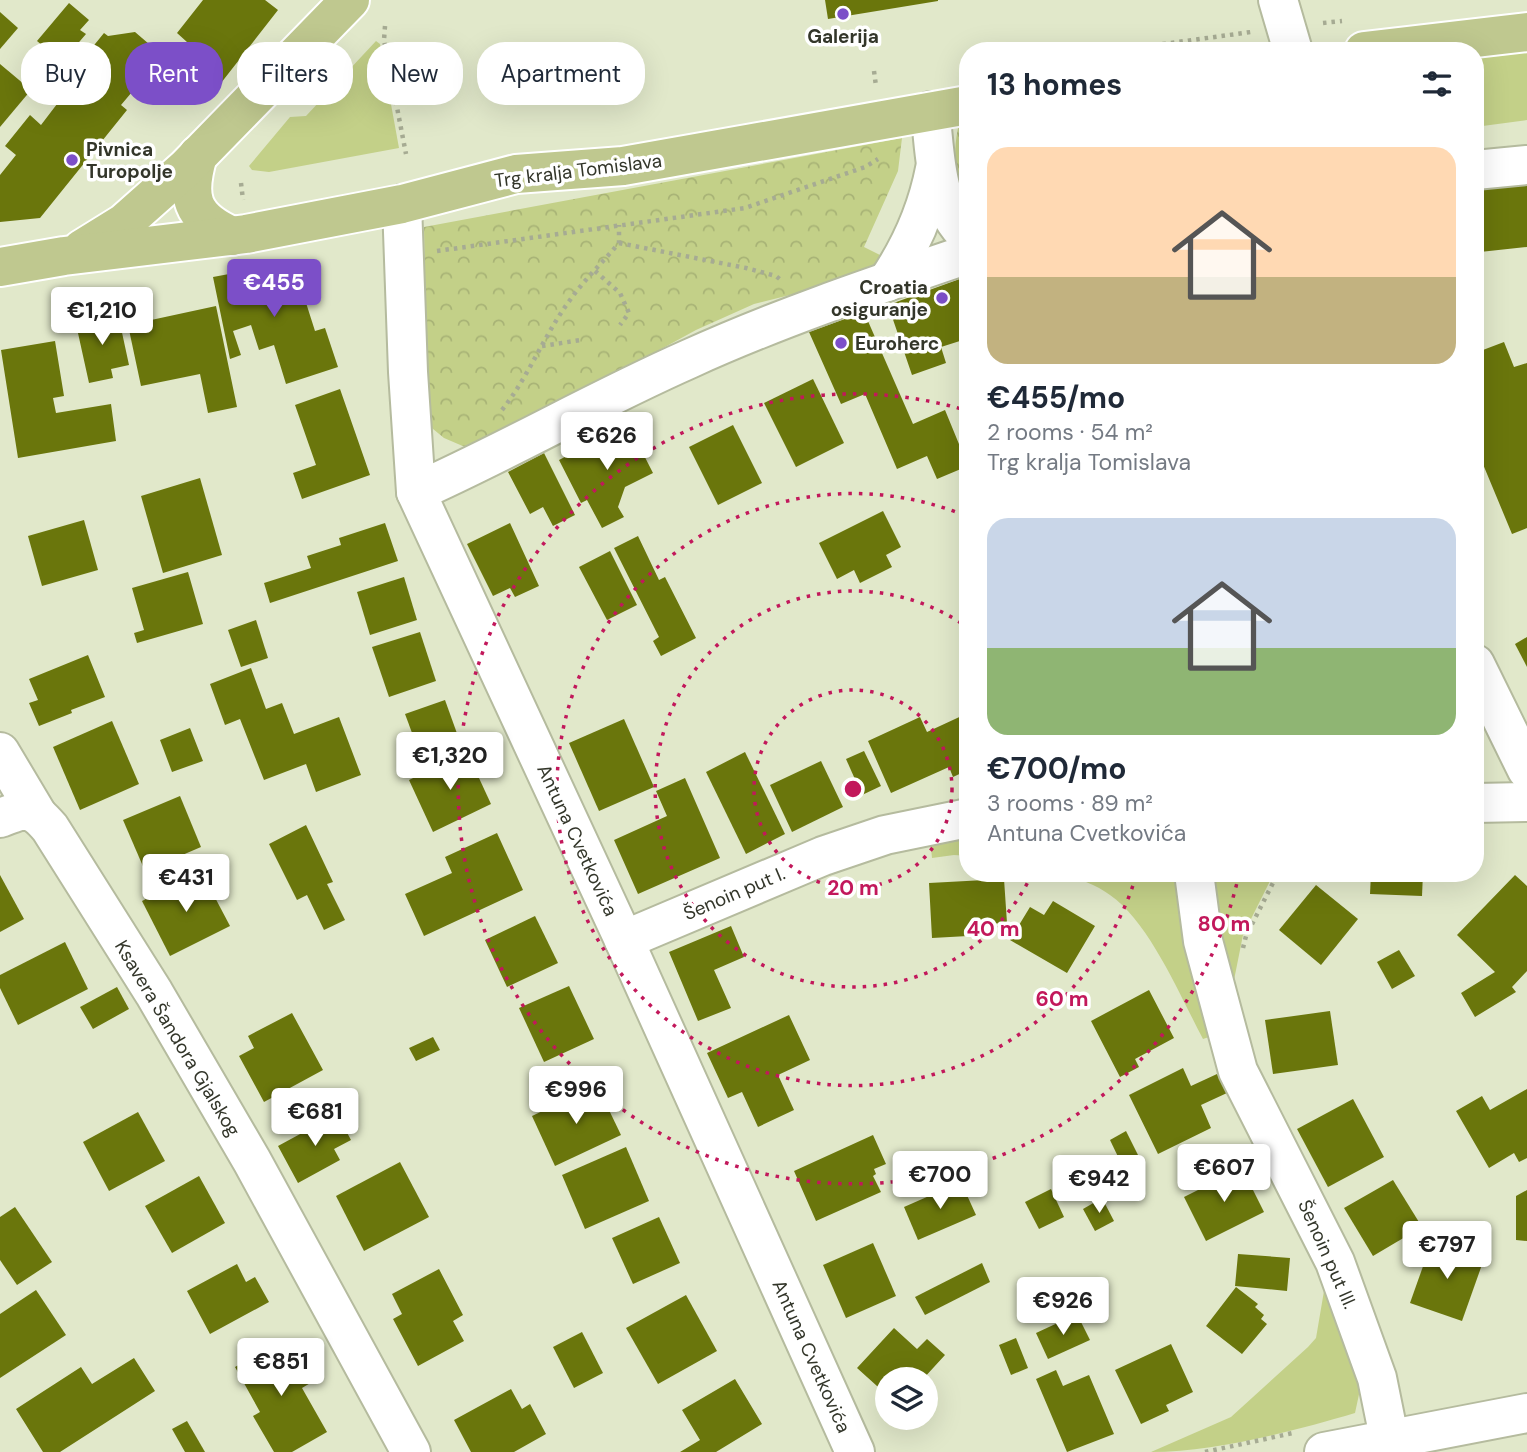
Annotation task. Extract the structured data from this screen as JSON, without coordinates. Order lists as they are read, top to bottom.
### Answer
{
  "streets": {
    "main road": ["Trg kralja Tomislava"],
    "street": [
      "Antuna Cvetkovića",
      "Šenoin put I.",
      "Ksavera Šandora Gjalskog",
      "Šenoin put III."
    ]
  },
  "crossings": [
    ["Trg kralja Tomislava", "Antuna Cvetkovića"],
    ["Antuna Cvetkovića", "Šenoin put I."]
  ],
  "places": [
    "Galerija",
    "Pivnica Turopolje",
    "Croatia osiguranje",
    "Euroherc"
  ],
  "page": {
    "chip": [
      "Buy",
      "Rent",
      "Filters",
      "New",
      "Apartment"
    ],
    "heading": "13 homes",
    "list": [
      {
        "name": "€455/mo",
        "note": "2 rooms · 54 m² · Trg kralja Tomislava"
      },
      {
        "name": "€700/mo",
        "note": "3 rooms · 89 m² · Antuna Cvetkovića"
      }
    ],
    "price": [
      "€455",
      "€1,210",
      "€626",
      "€1,320",
      "€431",
      "€996",
      "€681",
      "€607",
      "€700",
      "€942",
      "€797",
      "€926",
      "€851"
    ]
  },
  "rings": [
    "20 m",
    "80 m",
    "40 m",
    "60 m"
  ]
}
